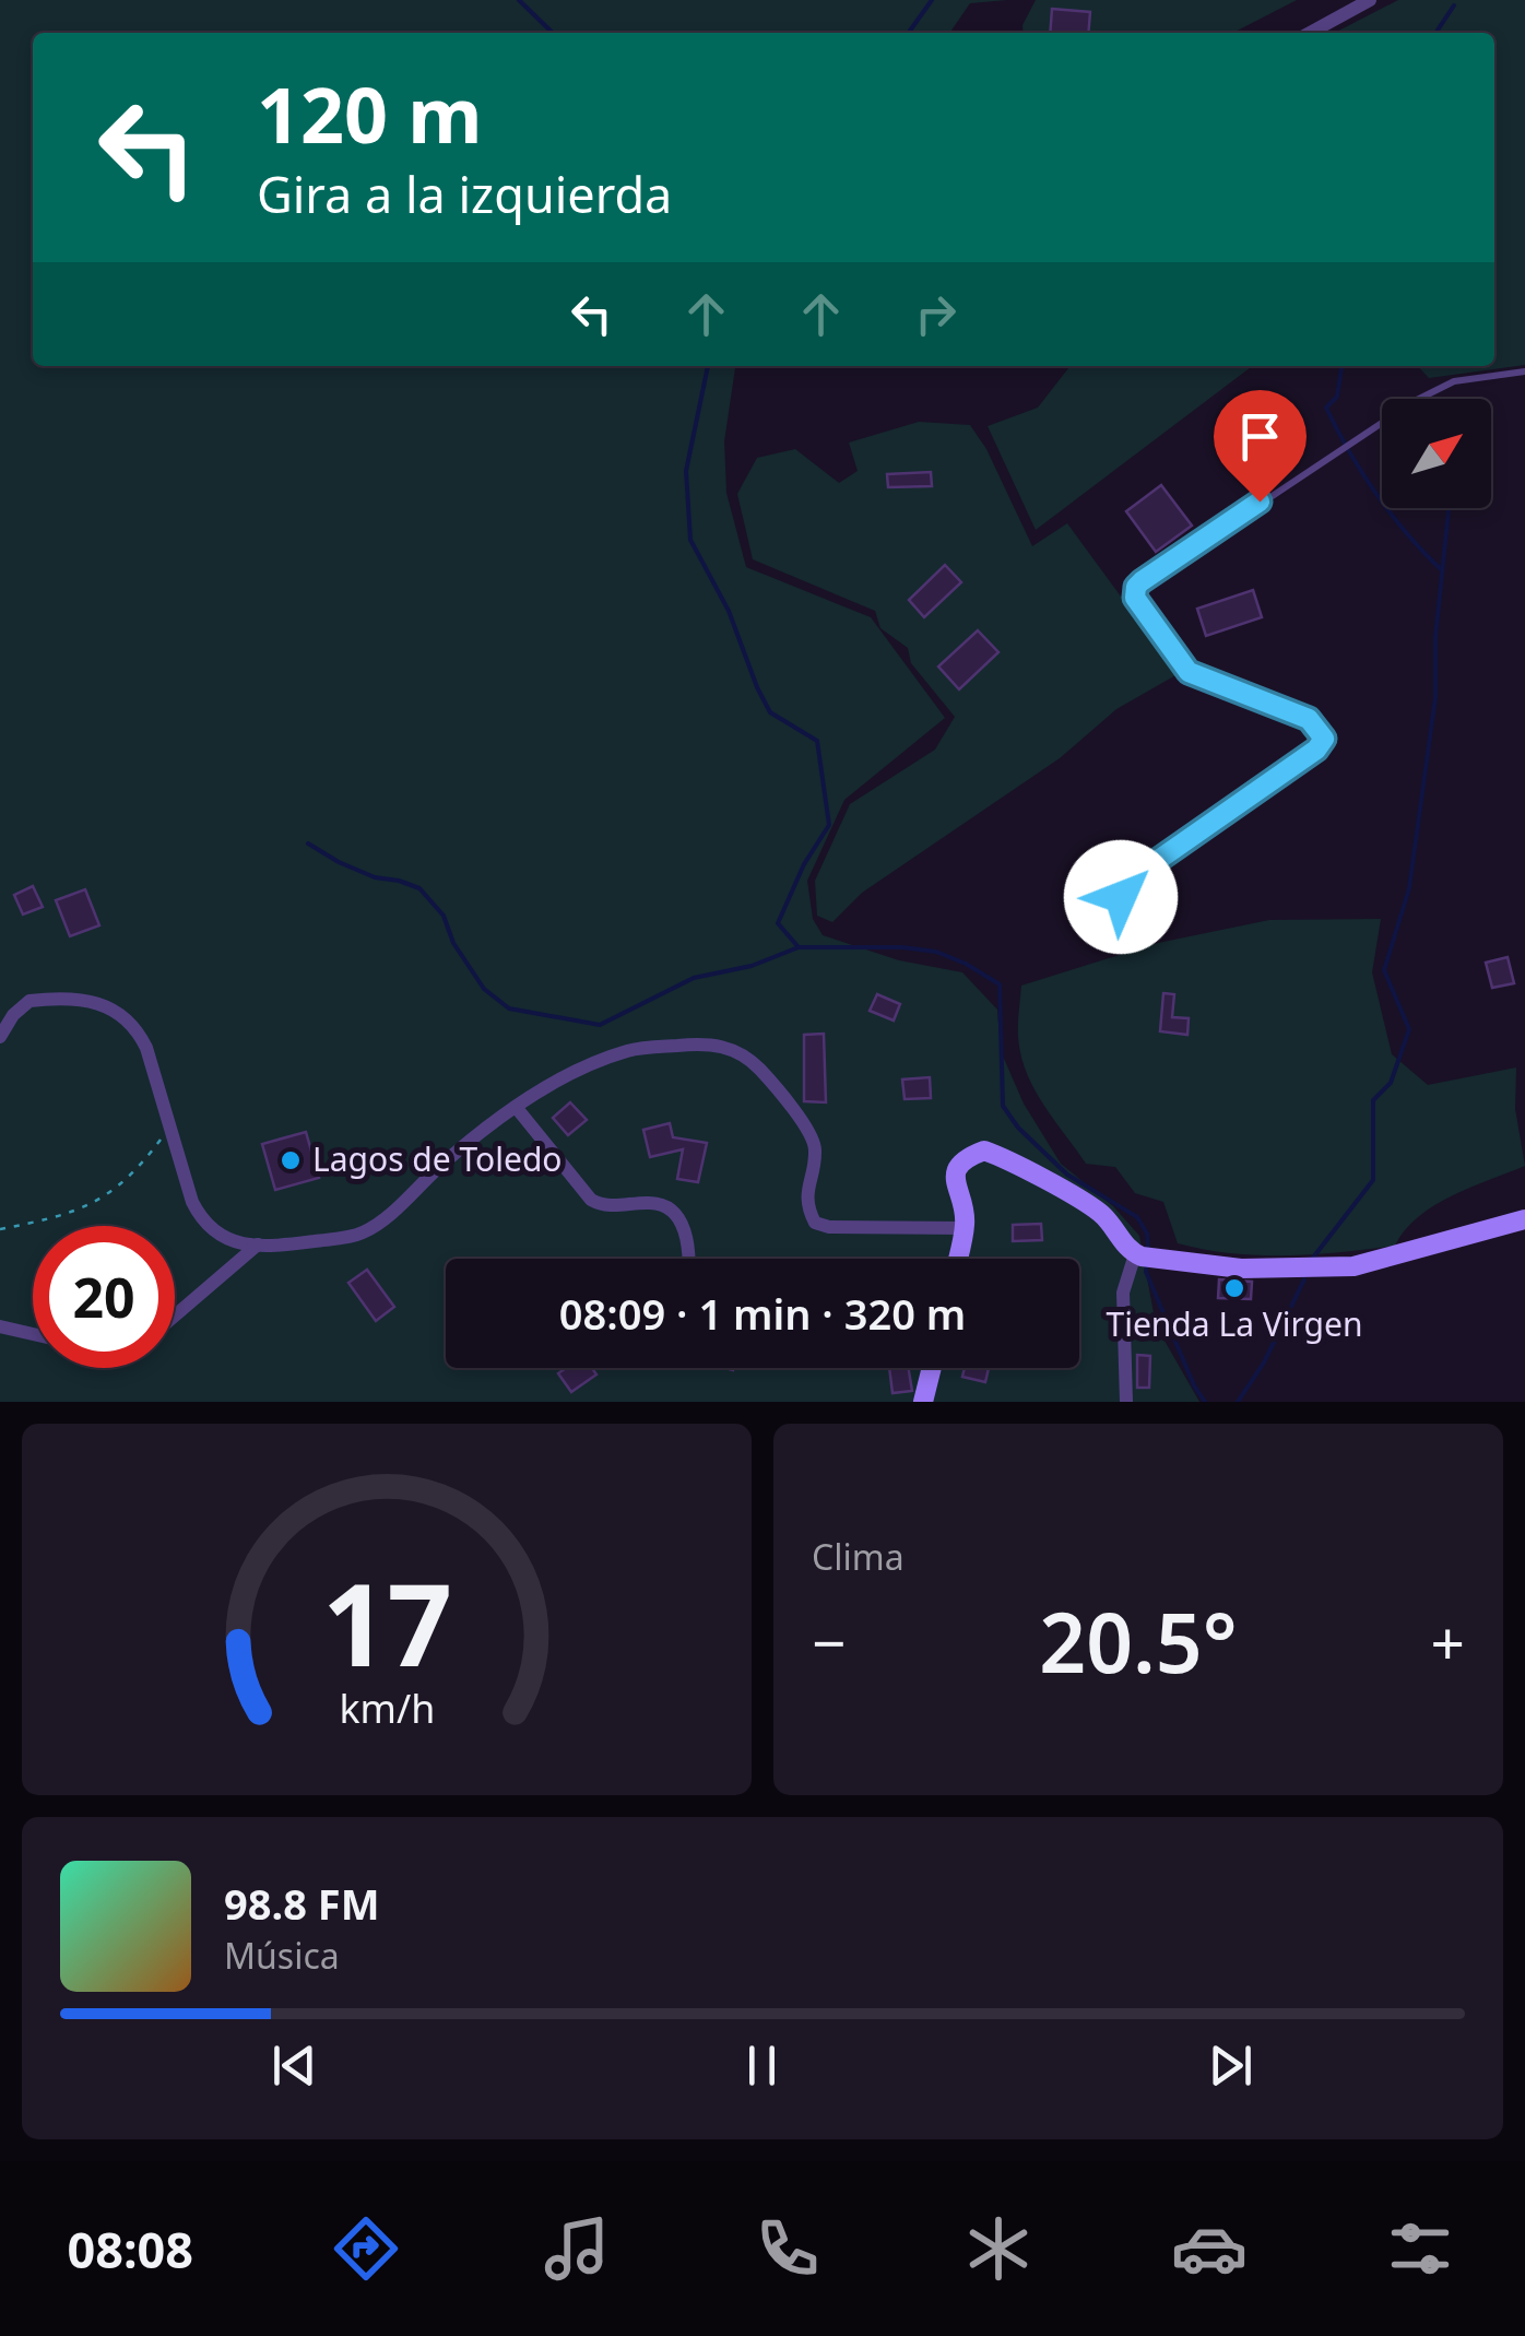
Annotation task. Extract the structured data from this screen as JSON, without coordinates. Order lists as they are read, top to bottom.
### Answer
{
  "places": ["Lagos de Toledo", "Tienda La Virgen"],
  "north": "top right",
  "page": {
    "turn": ["120 m", "Gira a la izquierda"],
    "limit": "20",
    "trip": "08:09 · 1 min · 320 m",
    "tile": "Clima",
    "heat": ["−", "20.5°", "+"],
    "song": ["98.8 FM", "Música"],
    "tabs": "08:08",
    "gauge": ["17", "km/h"]
  }
}
